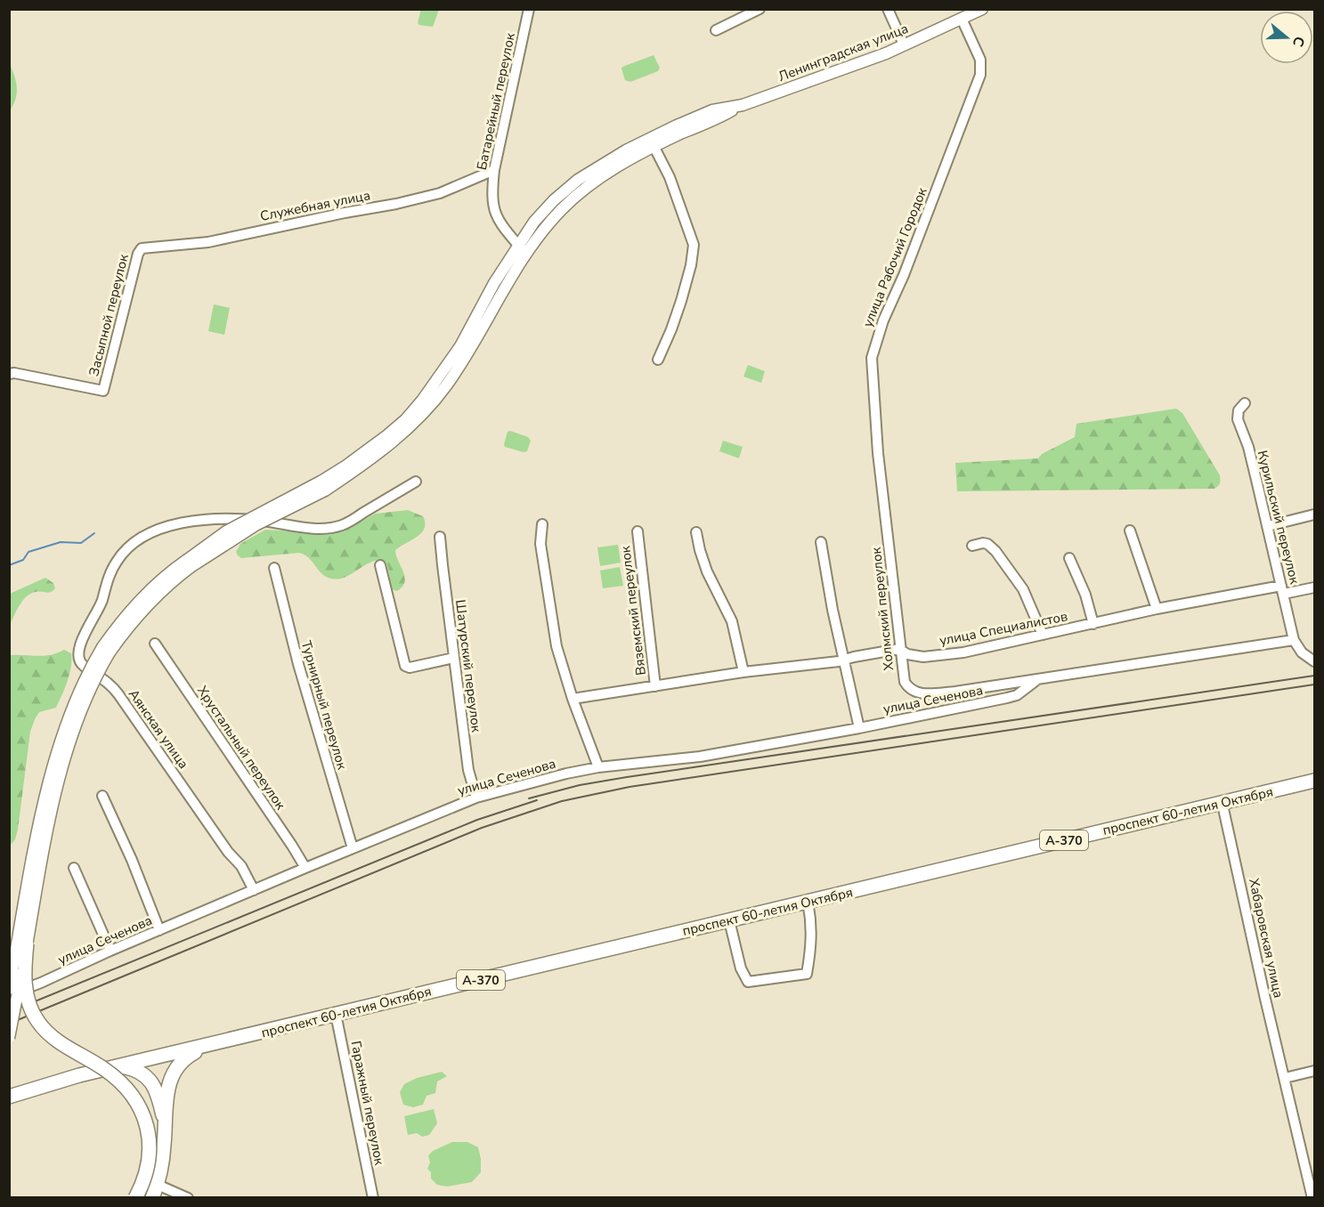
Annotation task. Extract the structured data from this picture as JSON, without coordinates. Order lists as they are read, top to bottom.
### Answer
{
  "streets": {
    "highway": ["проспект 60-летия Октября", "А-370"],
    "main road": ["Ленинградская улица"],
    "street": [
      "Батарейный переулок",
      "Служебная улица",
      "улица Рабочий Городок",
      "Засыпной переулок",
      "Курильский переулок",
      "Холмский переулок",
      "Вяземский переулок",
      "улица Специалистов",
      "Шатурский переулок",
      "улица Сеченова",
      "Турнирный переулок",
      "Аянская улица",
      "Хрустальный переулок",
      "Хабаровская улица",
      "Гаражный переулок"
    ]
  },
  "crossings": [
    ["Ленинградская улица", "Батарейный переулок"],
    ["Ленинградская улица", "улица Рабочий Городок"],
    ["Батарейный переулок", "Служебная улица"],
    ["Служебная улица", "Засыпной переулок"],
    ["улица Рабочий Городок", "Холмский переулок"],
    ["Курильский переулок", "улица Специалистов"],
    ["Курильский переулок", "улица Сеченова"],
    ["Холмский переулок", "улица Специалистов"],
    ["Холмский переулок", "улица Сеченова"],
    ["Вяземский переулок", "улица Специалистов"],
    ["Шатурский переулок", "улица Сеченова"],
    ["улица Сеченова", "Турнирный переулок"],
    ["улица Сеченова", "Аянская улица"],
    ["улица Сеченова", "Хрустальный переулок"],
    ["проспект 60-летия Октября", "А-370"],
    ["проспект 60-летия Октября", "Хабаровская улица"],
    ["проспект 60-летия Октября", "Гаражный переулок"]
  ],
  "north": "right"
}
